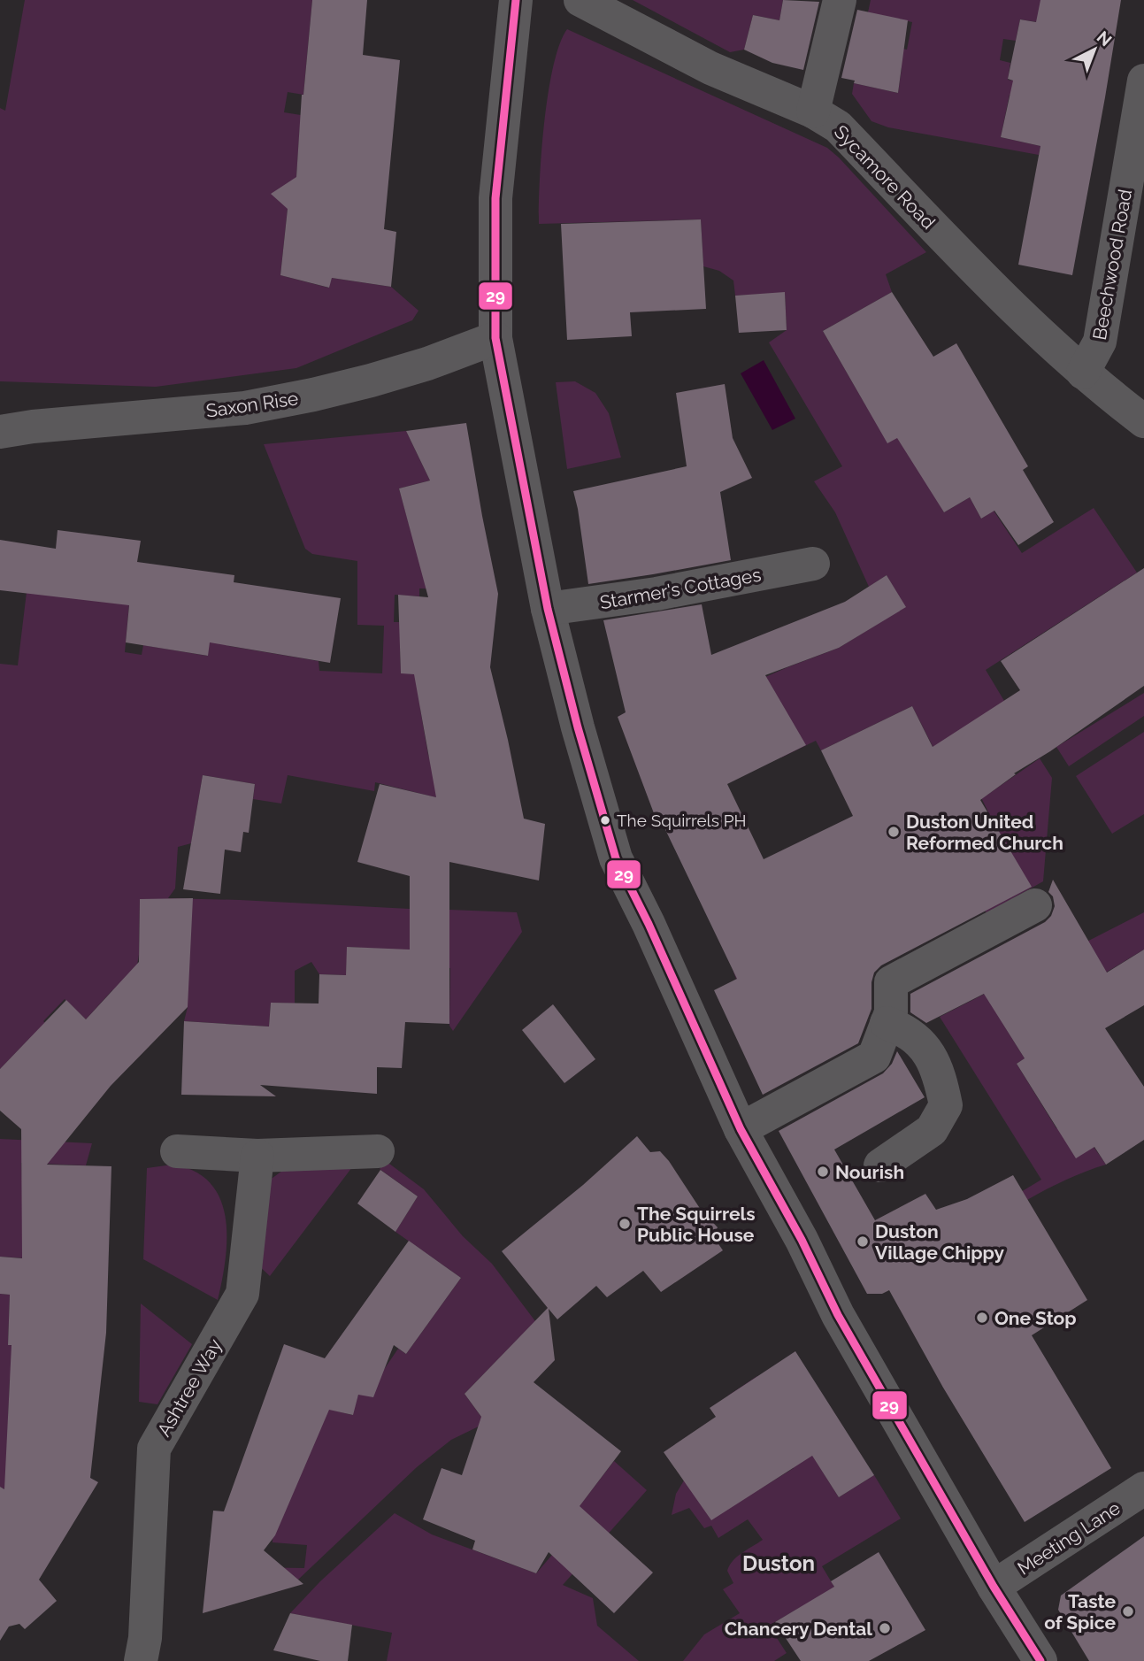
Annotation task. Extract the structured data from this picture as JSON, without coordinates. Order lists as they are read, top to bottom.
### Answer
{
  "streets": {
    "street": [
      "Sycamore Road",
      "Beechwood Road",
      "Saxon Rise",
      "Starmer's Cottages",
      "Ashtree Way",
      "Meeting Lane"
    ]
  },
  "crossings": [
    ["Sycamore Road", "Beechwood Road"]
  ],
  "districts": ["Duston"],
  "places": [
    "The Squirrels PH",
    "Duston United Reformed Church",
    "Nourish",
    "The Squirrels Public House",
    "Duston Village Chippy",
    "One Stop",
    "Taste of Spice",
    "Chancery Dental"
  ],
  "lines": ["transit line 29"],
  "north": "top right"
}
